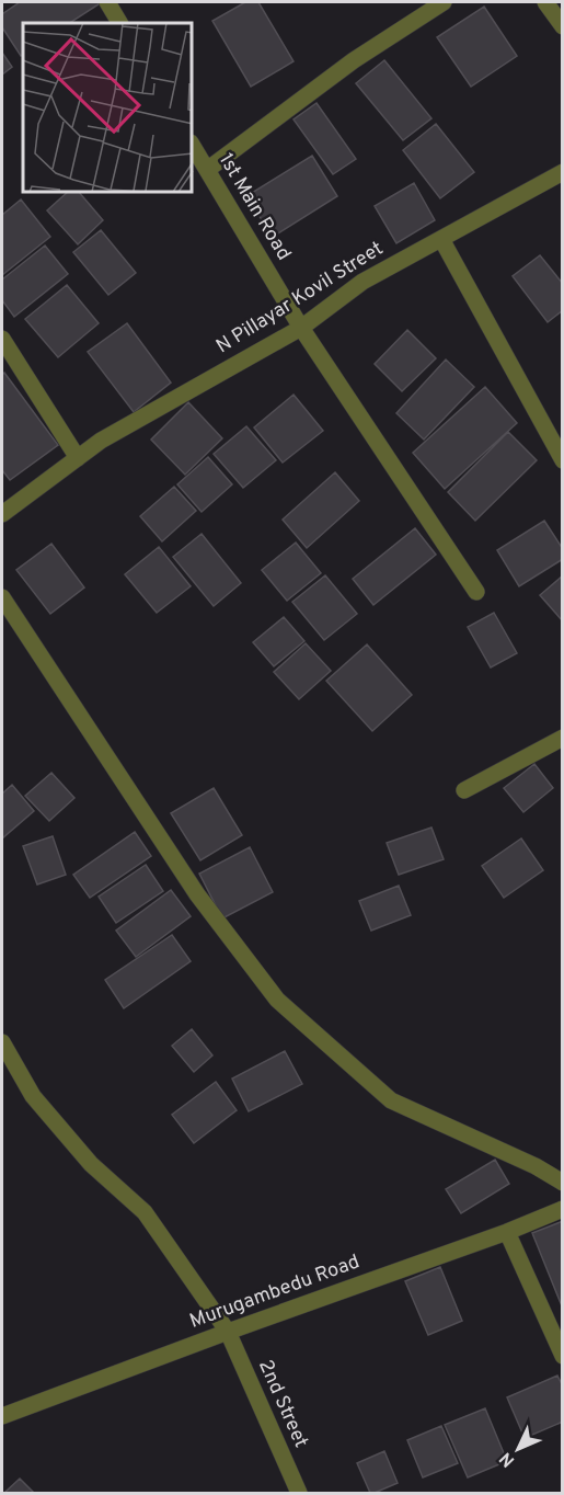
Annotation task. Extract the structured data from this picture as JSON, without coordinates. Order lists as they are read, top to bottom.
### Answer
{
  "streets": {
    "street": [
      "1st Main Road",
      "N Pillayar Kovil Street",
      "Murugambedu Road",
      "2nd Street"
    ]
  },
  "crossings": [
    ["1st Main Road", "N Pillayar Kovil Street"],
    ["Murugambedu Road", "2nd Street"]
  ],
  "north": "bottom left"
}
